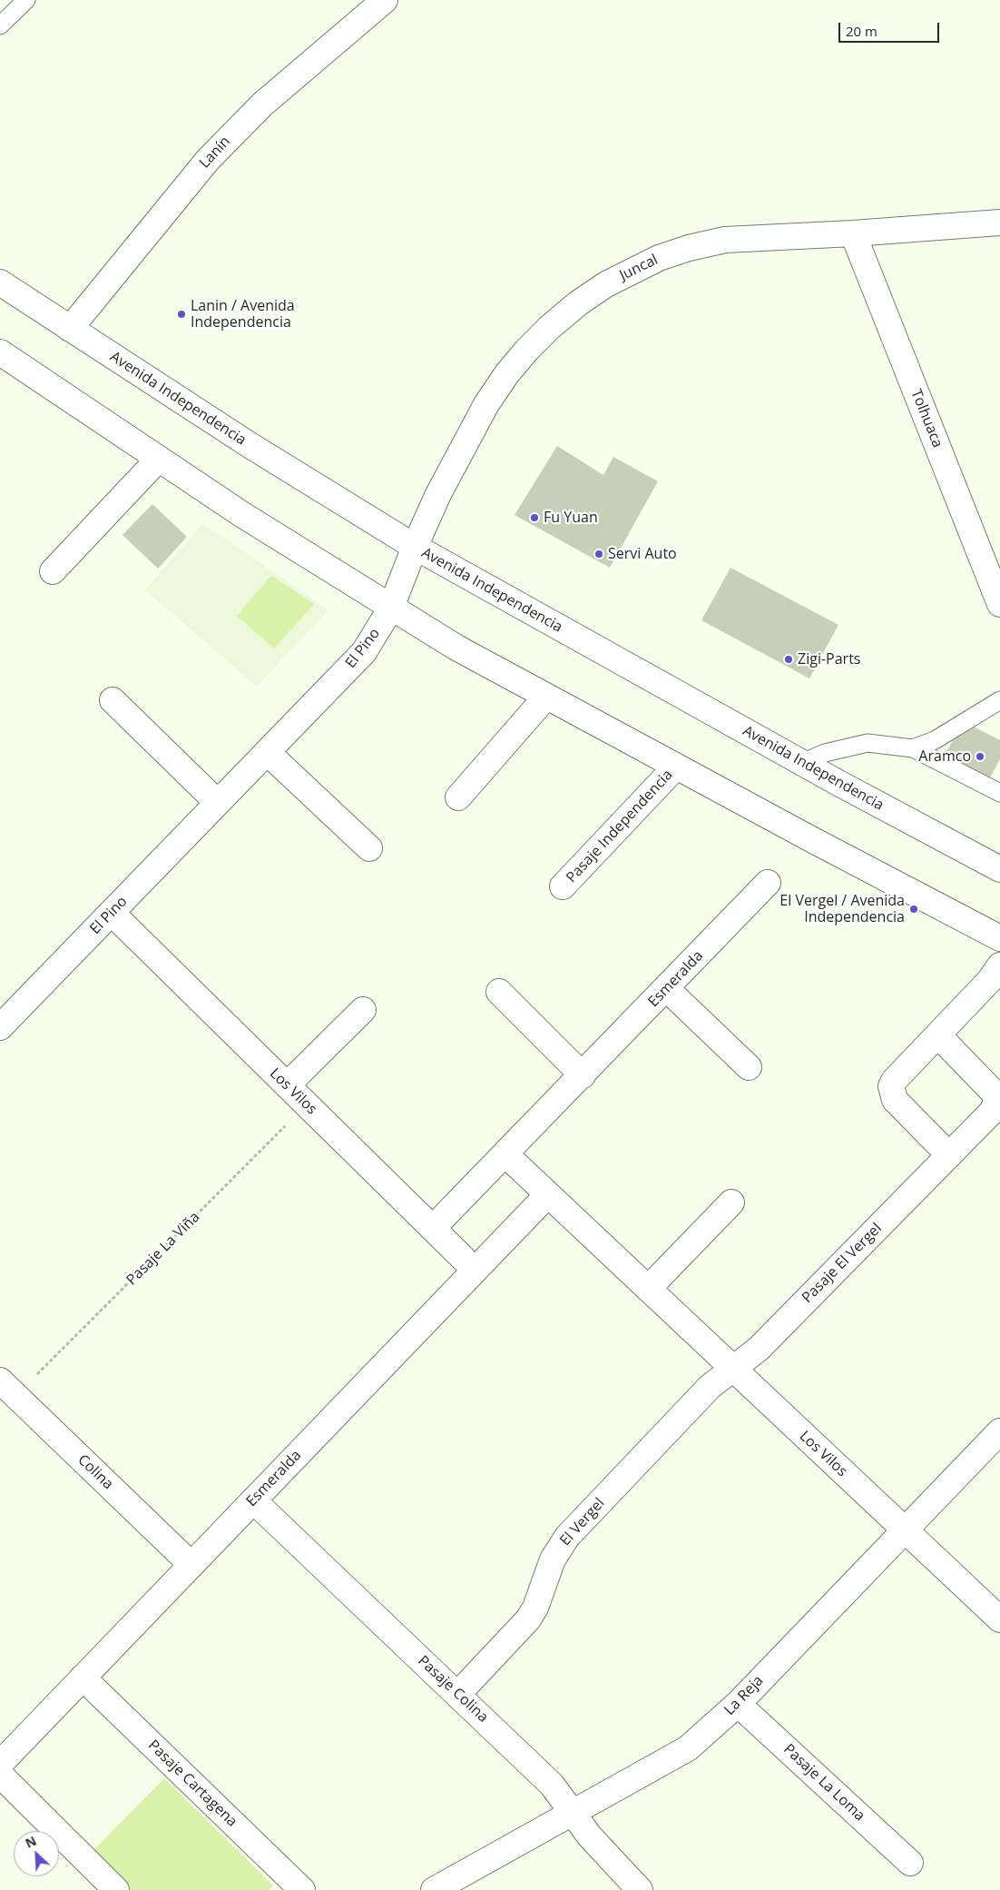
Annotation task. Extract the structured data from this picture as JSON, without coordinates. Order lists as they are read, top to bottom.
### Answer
{
  "streets": {
    "street": [
      "Lanín",
      "Juncal",
      "Avenida Independencia",
      "Tolhuaca",
      "El Pino",
      "Pasaje Independencia",
      "Esmeralda",
      "Los Vilos",
      "Pasaje El Vergel",
      "Colina",
      "El Vergel",
      "Pasaje Colina",
      "La Reja",
      "Pasaje La Loma",
      "Pasaje Cartagena"
    ],
    "path": ["Pasaje La Viña"]
  },
  "crossings": [
    ["Lanín", "Avenida Independencia"],
    ["Juncal", "Avenida Independencia"],
    ["Juncal", "Tolhuaca"],
    ["Juncal", "El Pino"],
    ["Avenida Independencia", "El Pino"],
    ["El Pino", "Los Vilos"],
    ["Esmeralda", "Los Vilos"],
    ["Esmeralda", "Colina"],
    ["Esmeralda", "Pasaje Colina"],
    ["Esmeralda", "Pasaje Cartagena"],
    ["Los Vilos", "Pasaje El Vergel"],
    ["Los Vilos", "El Vergel"],
    ["Los Vilos", "La Reja"],
    ["Pasaje El Vergel", "El Vergel"],
    ["El Vergel", "Pasaje Colina"],
    ["Pasaje Colina", "La Reja"],
    ["La Reja", "Pasaje La Loma"]
  ],
  "places": [
    "Lanin / Avenida Independencia",
    "Fu Yuan",
    "Servi Auto",
    "Zigi-Parts",
    "Aramco",
    "El Vergel / Avenida Independencia"
  ],
  "scale_bar": "20 m",
  "north": "top left"
}
